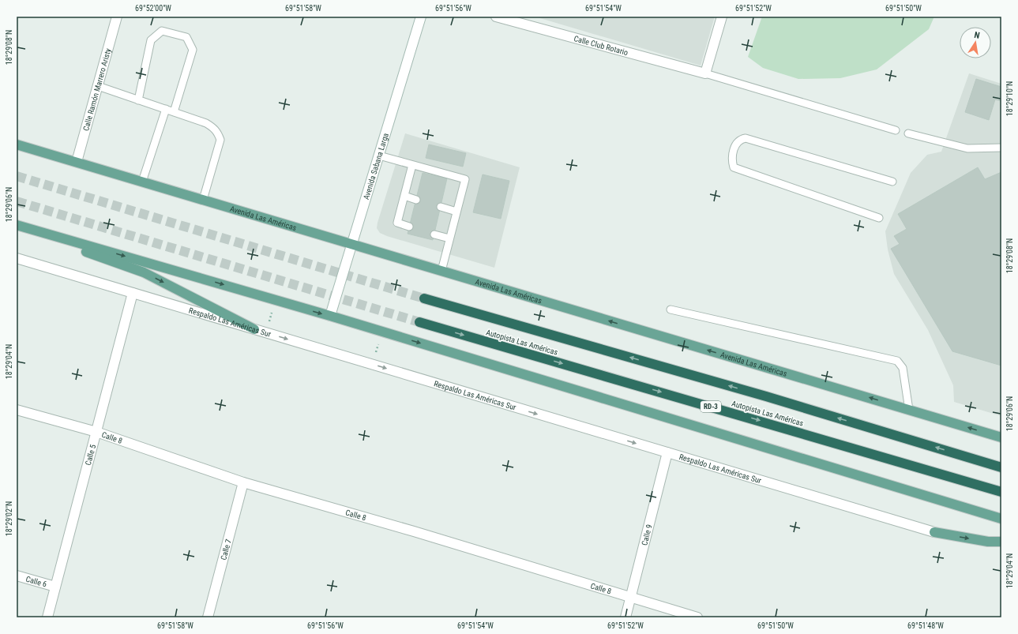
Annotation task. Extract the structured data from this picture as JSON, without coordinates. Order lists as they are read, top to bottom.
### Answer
{
  "streets": {
    "highway": ["Autopista Las Américas", "RD-3"],
    "main road": ["Avenida Las Américas"],
    "street": [
      "Calle Club Rotario",
      "Calle Ramón Marrero Aristy",
      "Avenida Sabana Larga",
      "Respaldo Las Américas Sur",
      "Calle 8",
      "Calle 5",
      "Calle 9",
      "Calle 7",
      "Calle 6"
    ]
  },
  "crossings": [
    ["Calle Ramón Marrero Aristy", "Avenida Las Américas"],
    ["Avenida Sabana Larga", "Avenida Las Américas"],
    ["Respaldo Las Américas Sur", "Calle 5"],
    ["Respaldo Las Américas Sur", "Calle 9"],
    ["Calle 8", "Calle 5"],
    ["Calle 8", "Calle 9"],
    ["Calle 8", "Calle 7"],
    ["Calle 5", "Calle 6"]
  ],
  "one_way": ["Respaldo Las Américas Sur"],
  "north": "top",
  "coordinates": [
    "69°52'00\"W",
    "69°51'58\"W",
    "69°51'56\"W",
    "69°51'54\"W",
    "69°51'52\"W",
    "69°51'50\"W",
    "18°29'08\"N",
    "18°29'10\"N",
    "18°29'06\"N",
    "18°29'04\"N",
    "18°29'02\"N",
    "69°51'48\"W"
  ]
}
